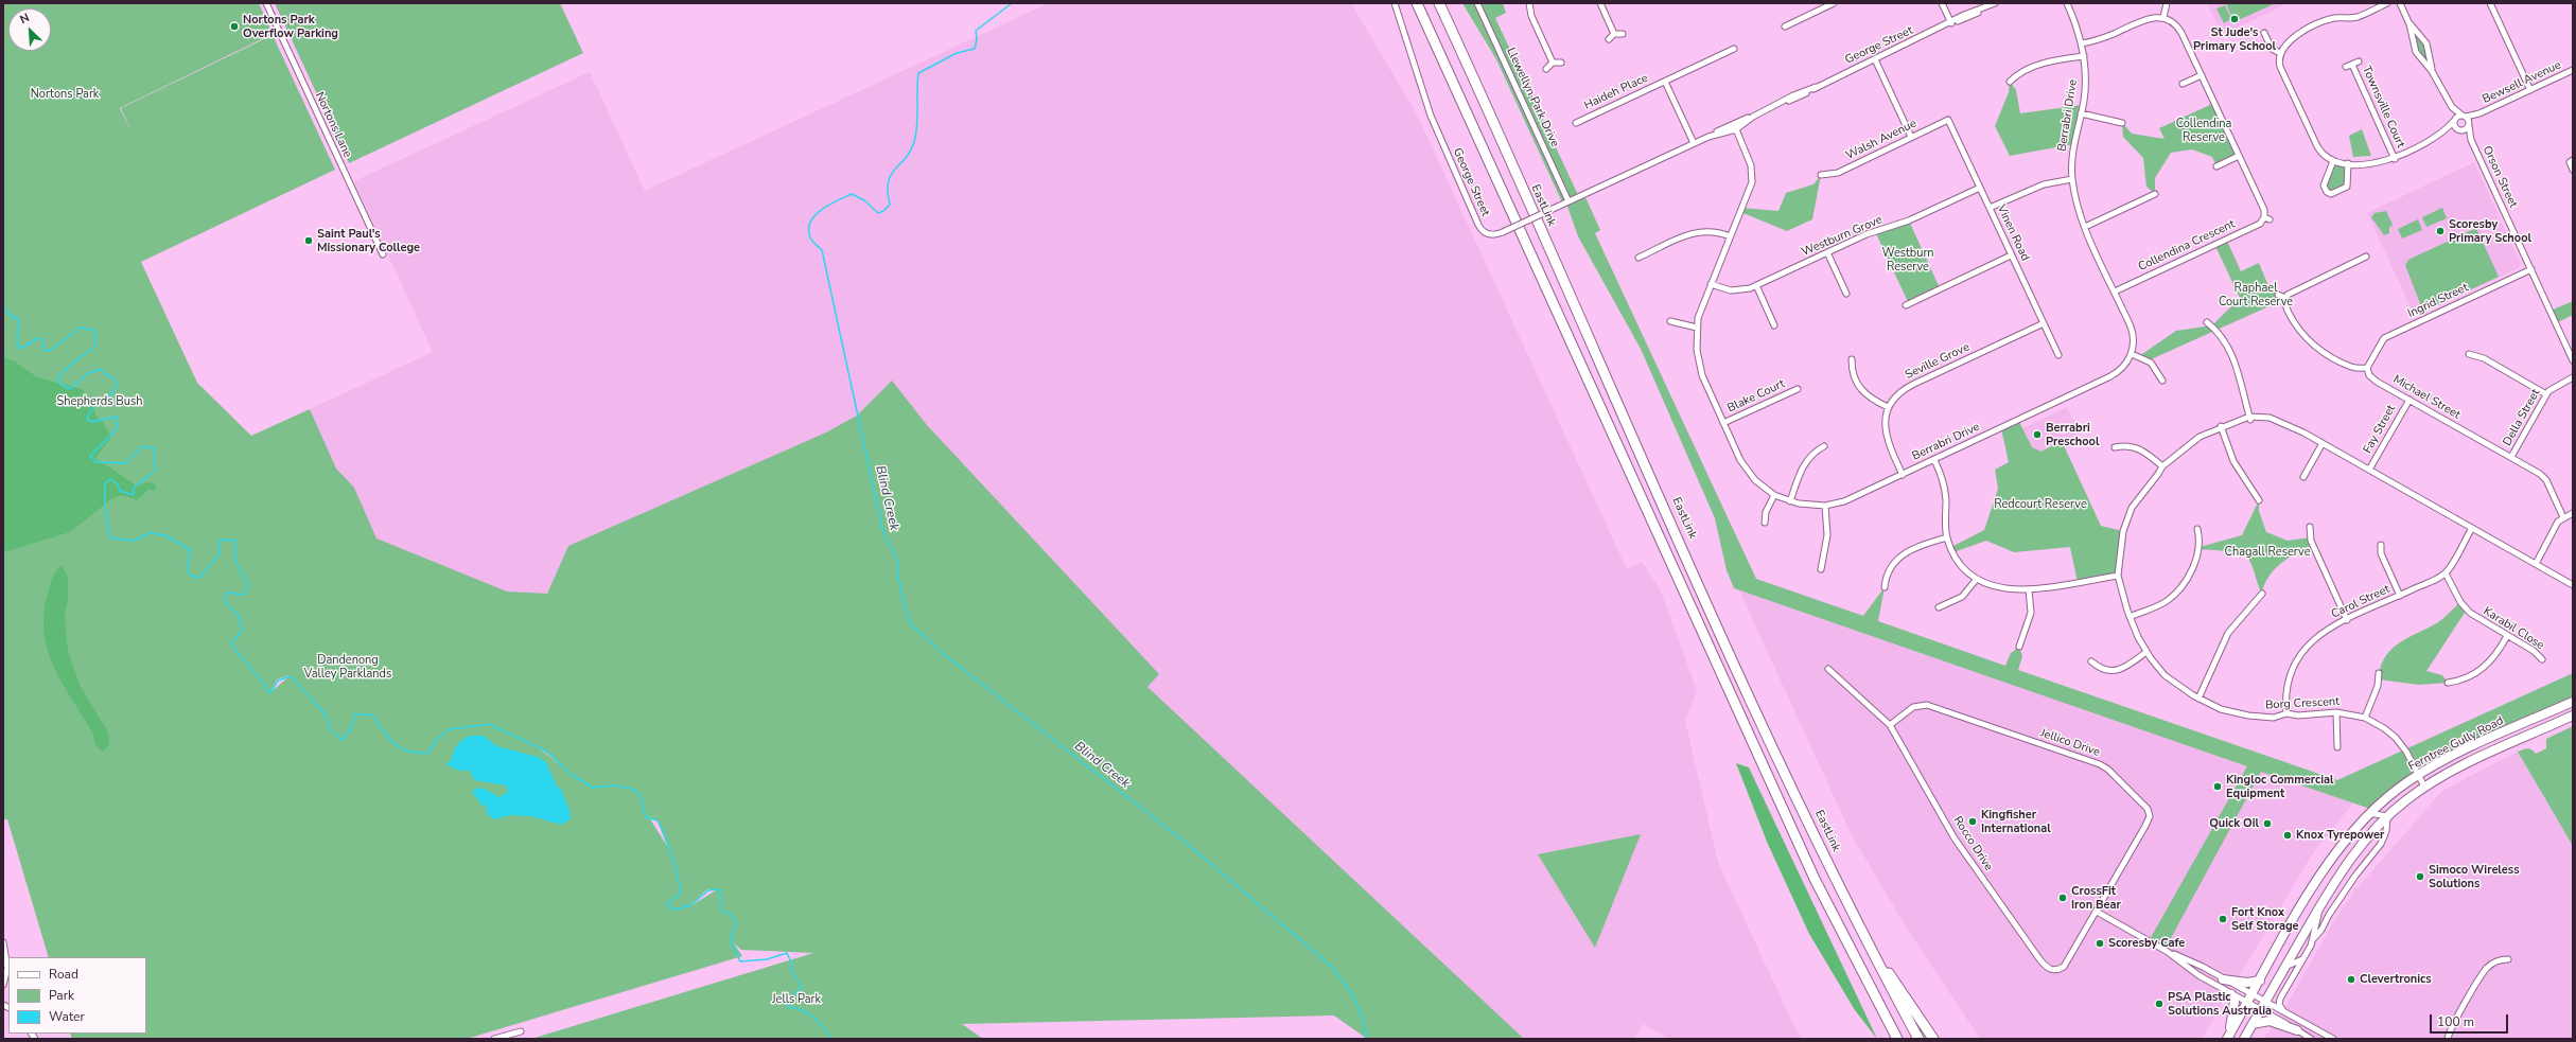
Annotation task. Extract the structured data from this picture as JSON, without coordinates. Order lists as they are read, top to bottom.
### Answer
{
  "streets": {
    "highway": ["EastLink"],
    "main road": ["Ferntree Gully Road"],
    "street": [
      "George Street",
      "Bewsell Avenue",
      "Haideh Place",
      "Llewellyn Park Drive",
      "Townsville Court",
      "Berrabri Drive",
      "Nortons Lane",
      "Walsh Avenue",
      "Orson Street",
      "Vinen Road",
      "Westburn Grove",
      "Collendina Crescent",
      "Ingrid Street",
      "Seville Grove",
      "Blake Court",
      "Michael Street",
      "Della Street",
      "Fay Street",
      "Carol Street",
      "Karabil Close",
      "Borg Crescent",
      "Jellico Drive",
      "Rocco Drive"
    ]
  },
  "crossings": [
    ["George Street", "Haideh Place"],
    ["George Street", "Llewellyn Park Drive"],
    ["George Street", "Berrabri Drive"],
    ["Bewsell Avenue", "Orson Street"],
    ["Berrabri Drive", "Westburn Grove"],
    ["Berrabri Drive", "Collendina Crescent"],
    ["Berrabri Drive", "Blake Court"],
    ["Walsh Avenue", "Vinen Road"],
    ["Orson Street", "Ingrid Street"],
    ["Vinen Road", "Westburn Grove"],
    ["Vinen Road", "Seville Grove"],
    ["Ingrid Street", "Michael Street"],
    ["Michael Street", "Della Street"],
    ["Michael Street", "Fay Street"],
    ["Fay Street", "Borg Crescent"],
    ["Carol Street", "Karabil Close"],
    ["Carol Street", "Borg Crescent"],
    ["Borg Crescent", "Ferntree Gully Road"],
    ["Jellico Drive", "Rocco Drive"]
  ],
  "water": ["Blind Creek"],
  "parks": [
    "Nortons Park",
    "Collendina Reserve",
    "Westburn Reserve",
    "Raphael Court Reserve",
    "Shepherds Bush",
    "Redcourt Reserve",
    "Chagall Reserve",
    "Dandenong Valley Parklands",
    "Jells Park"
  ],
  "places": [
    "St Jude's Primary School",
    "Nortons Park Overflow Parking",
    "Scoresby Primary School",
    "Saint Paul's Missionary College",
    "Berrabri Preschool",
    "Kingloc Commercial Equipment",
    "Kingfisher International",
    "Quick Oil",
    "Knox Tyrepower",
    "Simoco Wireless Solutions",
    "CrossFit Iron Bear",
    "Fort Knox Self Storage",
    "Scoresby Cafe",
    "Clevertronics",
    "PSA Plastic Solutions Australia"
  ],
  "legend": ["Road", "Park", "Water"],
  "scale_bar": "100 m",
  "north": "top left"
}
